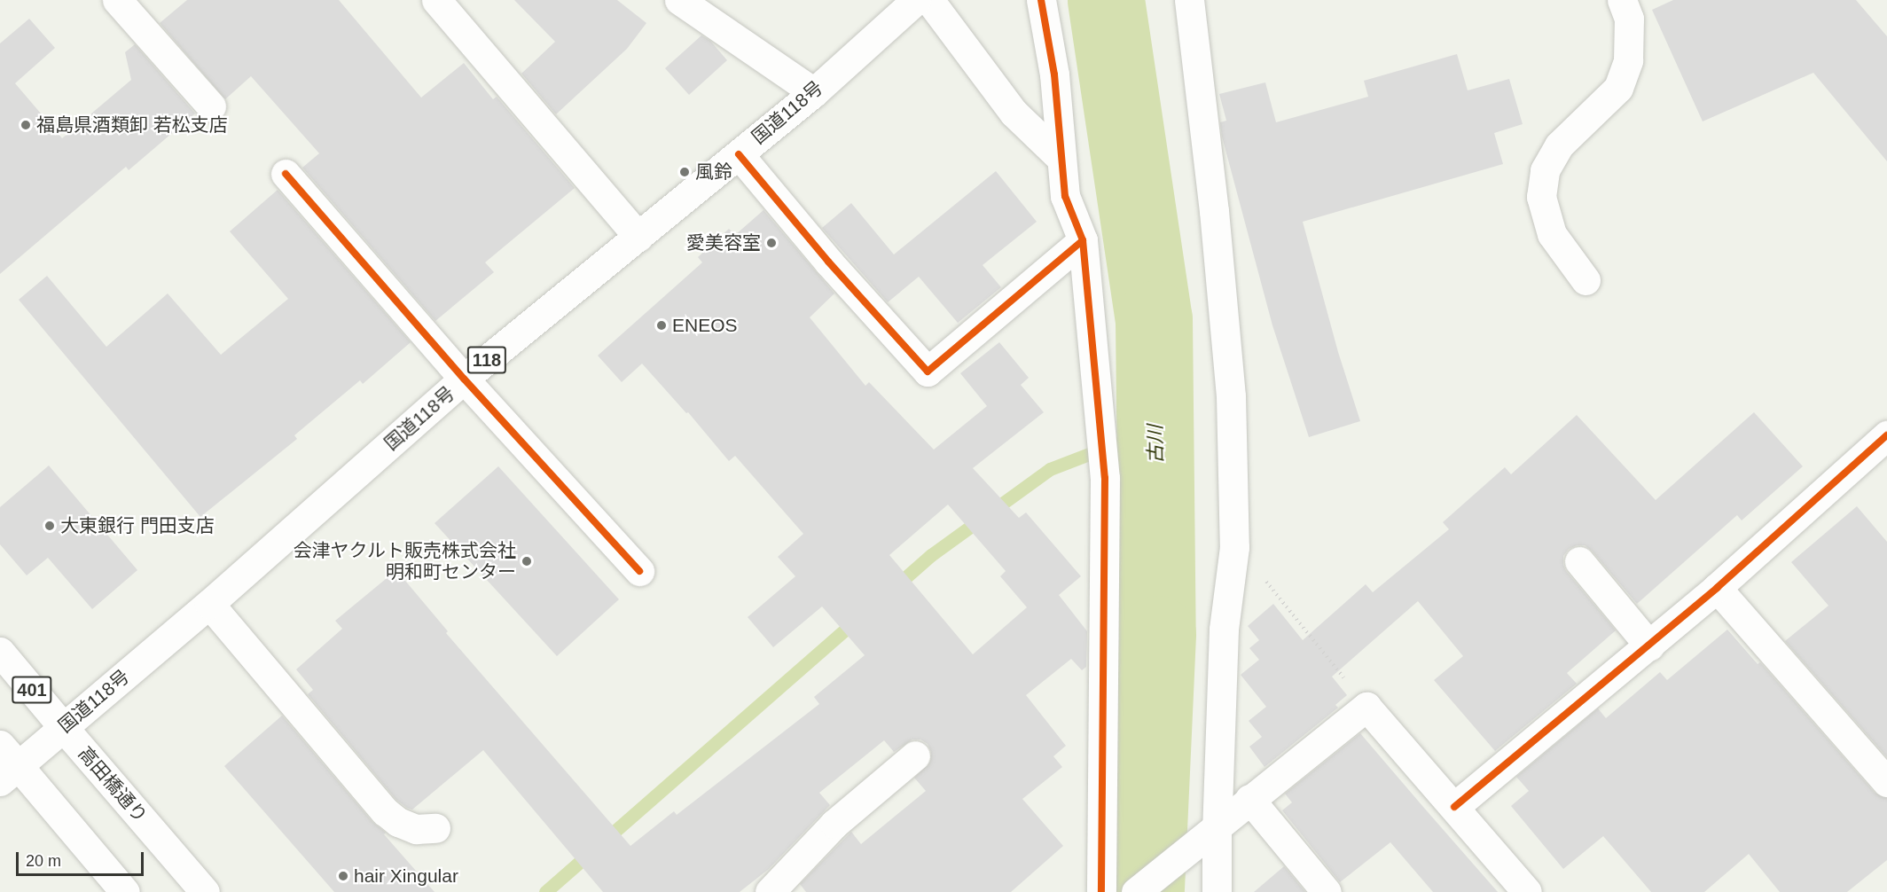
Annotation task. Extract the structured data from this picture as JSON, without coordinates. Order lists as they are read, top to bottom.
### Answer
{
  "streets": {
    "main road": [
      "国道118号",
      "118",
      "401",
      "高田橋通り"
    ]
  },
  "crossings": [
    ["国道118号", "高田橋通り"]
  ],
  "water": ["古川"],
  "places": [
    "福島県酒類卸 若松支店",
    "風鈴",
    "愛美容室",
    "ENEOS",
    "大東銀行 門田支店",
    "会津ヤクルト販売株式会社 明和町センター",
    "hair Xingular"
  ],
  "scale_bar": "20 m"
}
